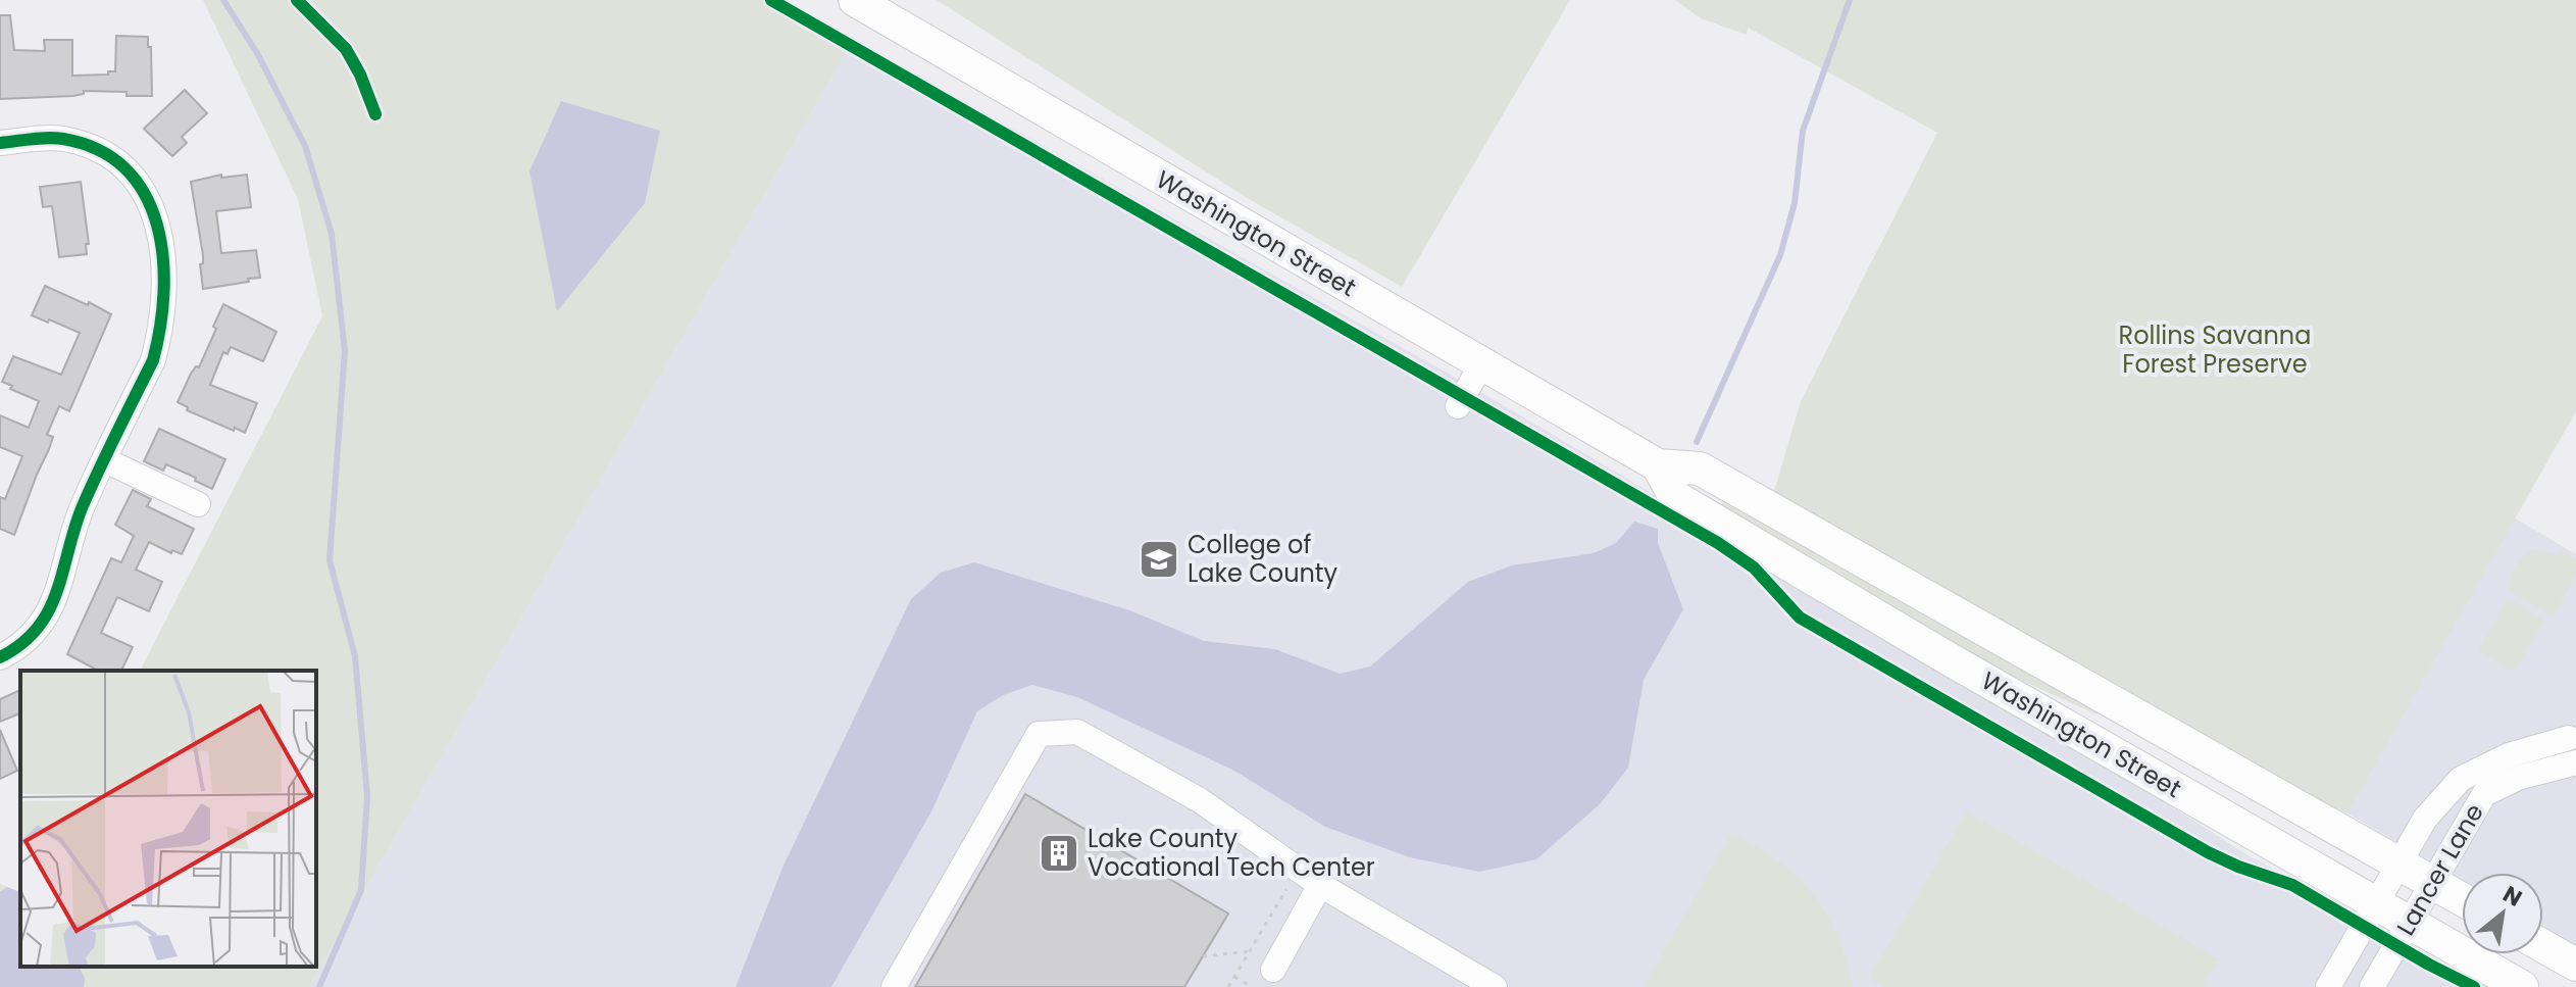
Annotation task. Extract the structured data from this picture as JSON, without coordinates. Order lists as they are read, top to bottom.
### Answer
{
  "streets": {
    "main road": ["Washington Street"],
    "street": ["Lancer Lane"]
  },
  "crossings": [
    ["Washington Street", "Lancer Lane"]
  ],
  "parks": ["Rollins Savanna Forest Preserve"],
  "places": {
    "school or university": ["College of Lake County"],
    "building": ["Lake County Vocational Tech Center"]
  },
  "north": "top right"
}
